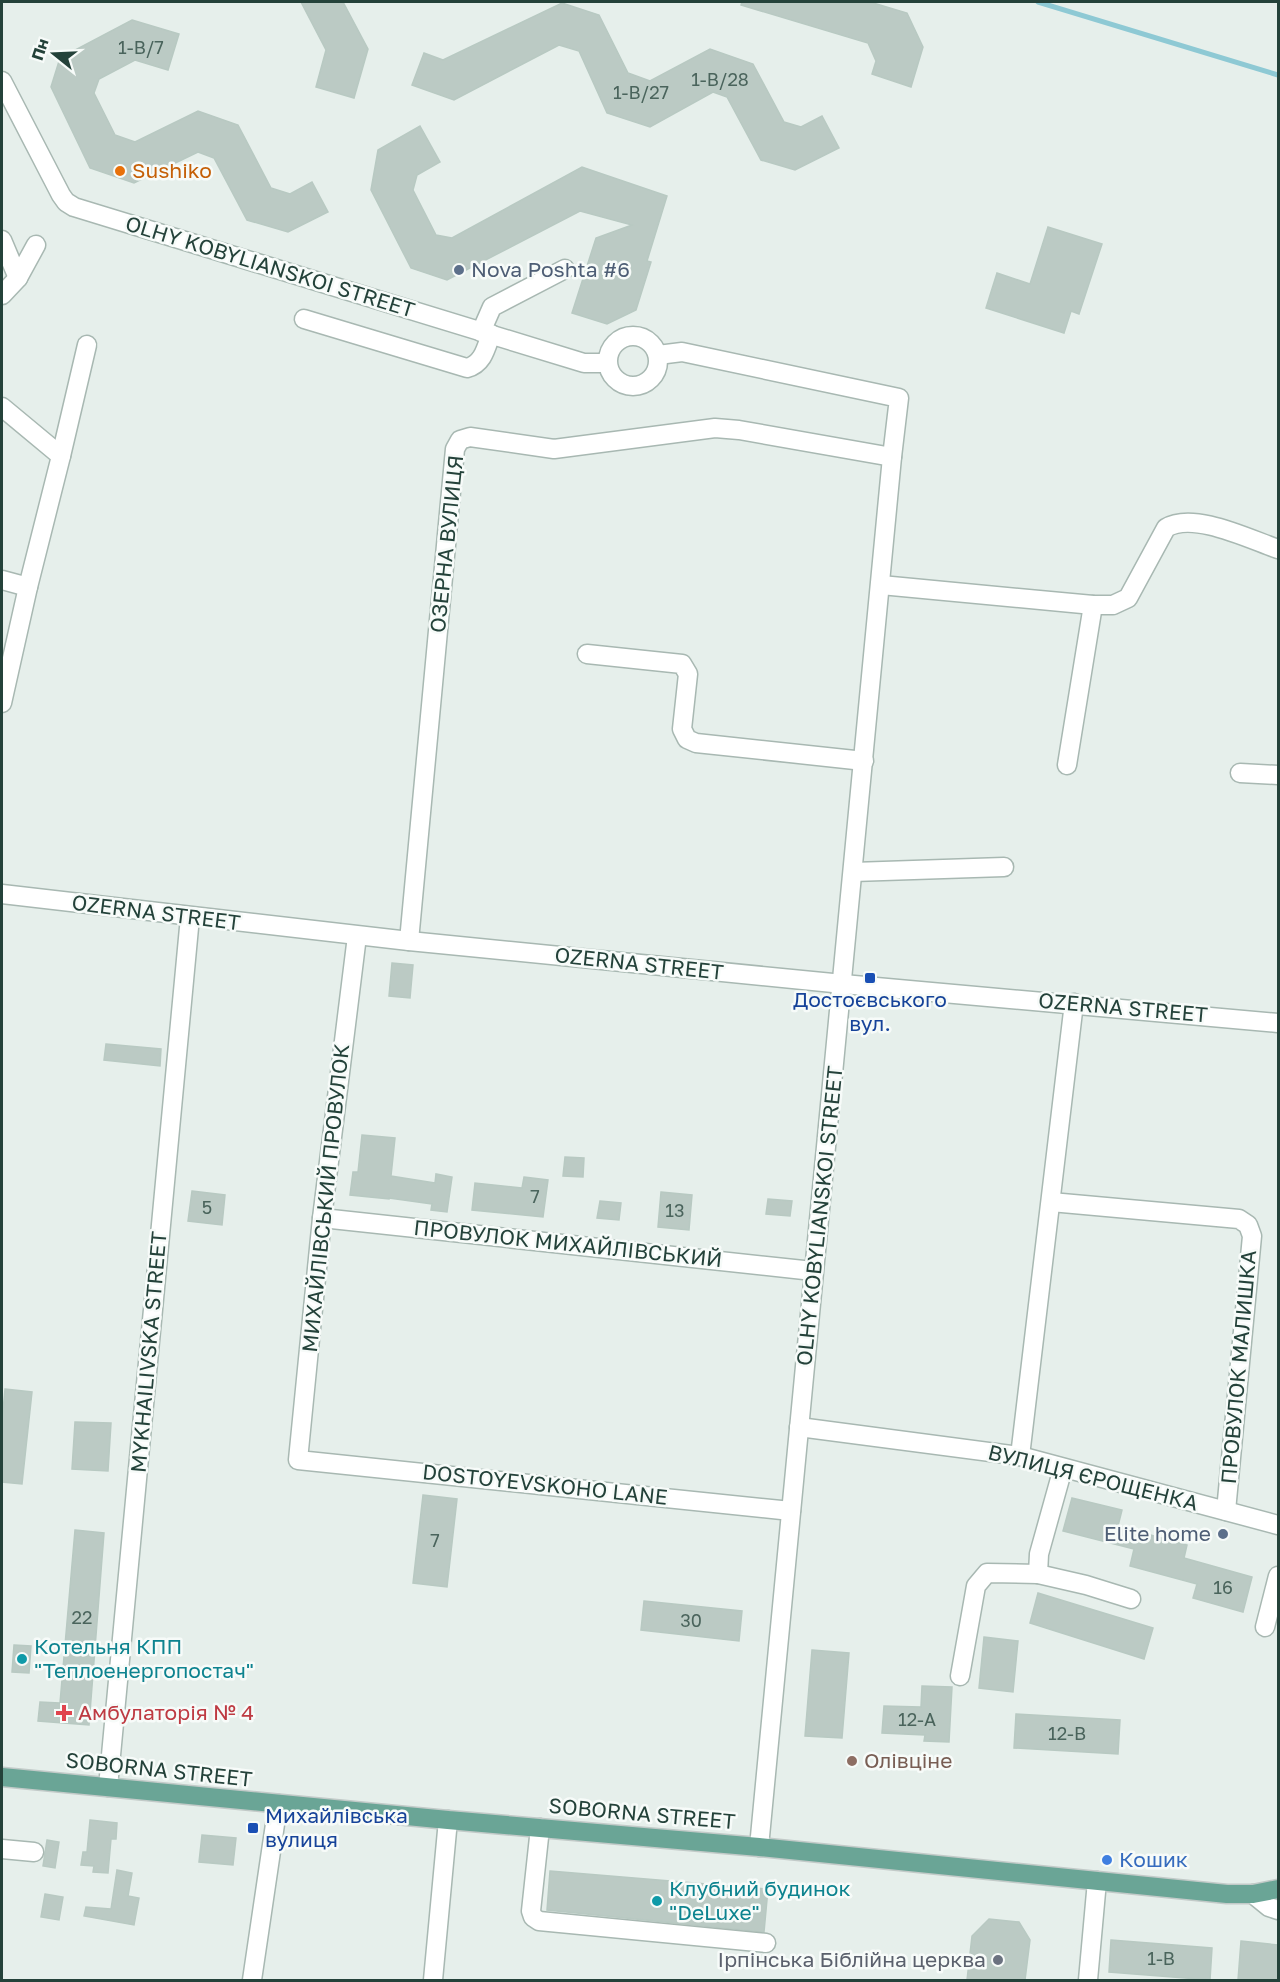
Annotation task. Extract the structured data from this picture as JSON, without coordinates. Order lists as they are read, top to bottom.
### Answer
{
  "streets": {
    "main road": ["SOBORNA STREET"],
    "street": [
      "OLHY KOBYLIANSKOI STREET",
      "ОЗЕРНА ВУЛИЦЯ",
      "OZERNA STREET",
      "МИХАЙЛІВСЬКИЙ ПРОВУЛОК",
      "ПРОВУЛОК МИХАЙЛІВСЬКИЙ",
      "MYKHAILIVSKA STREET",
      "ПРОВУЛОК МАЛИШКА",
      "ВУЛИЦЯ ЄРОЩЕНКА",
      "DOSTOYEVSKOHO LANE"
    ]
  },
  "crossings": [
    ["OLHY KOBYLIANSKOI STREET", "ОЗЕРНА ВУЛИЦЯ"],
    ["OLHY KOBYLIANSKOI STREET", "OZERNA STREET"],
    ["OLHY KOBYLIANSKOI STREET", "ПРОВУЛОК МИХАЙЛІВСЬКИЙ"],
    ["OLHY KOBYLIANSKOI STREET", "ВУЛИЦЯ ЄРОЩЕНКА"],
    ["OLHY KOBYLIANSKOI STREET", "DOSTOYEVSKOHO LANE"],
    ["OLHY KOBYLIANSKOI STREET", "SOBORNA STREET"],
    ["ОЗЕРНА ВУЛИЦЯ", "OZERNA STREET"],
    ["OZERNA STREET", "МИХАЙЛІВСЬКИЙ ПРОВУЛОК"],
    ["OZERNA STREET", "MYKHAILIVSKA STREET"],
    ["МИХАЙЛІВСЬКИЙ ПРОВУЛОК", "ПРОВУЛОК МИХАЙЛІВСЬКИЙ"],
    ["МИХАЙЛІВСЬКИЙ ПРОВУЛОК", "DOSTOYEVSKOHO LANE"],
    ["MYKHAILIVSKA STREET", "SOBORNA STREET"],
    ["ПРОВУЛОК МАЛИШКА", "ВУЛИЦЯ ЄРОЩЕНКА"]
  ],
  "places": {
    "other": [
      "Sushiko",
      "Nova Poshta #6",
      "Elite home",
      "Котельня КПП \"Теплоенергопостач\"",
      "Олівціне",
      "Кошик",
      "Клубний будинок \"DeLuxe\"",
      "Ірпінська Біблійна церква"
    ],
    "transit": ["Достоєвського вул.", "Михайлівська вулиця"],
    "health": ["Амбулаторія № 4"]
  },
  "house_numbers": [
    "1-В/7",
    "1-В/28",
    "1-В/27",
    "7",
    "5",
    "13",
    "7",
    "16",
    "22",
    "30",
    "12-А",
    "12-В",
    "1-В"
  ],
  "north": "left"
}
